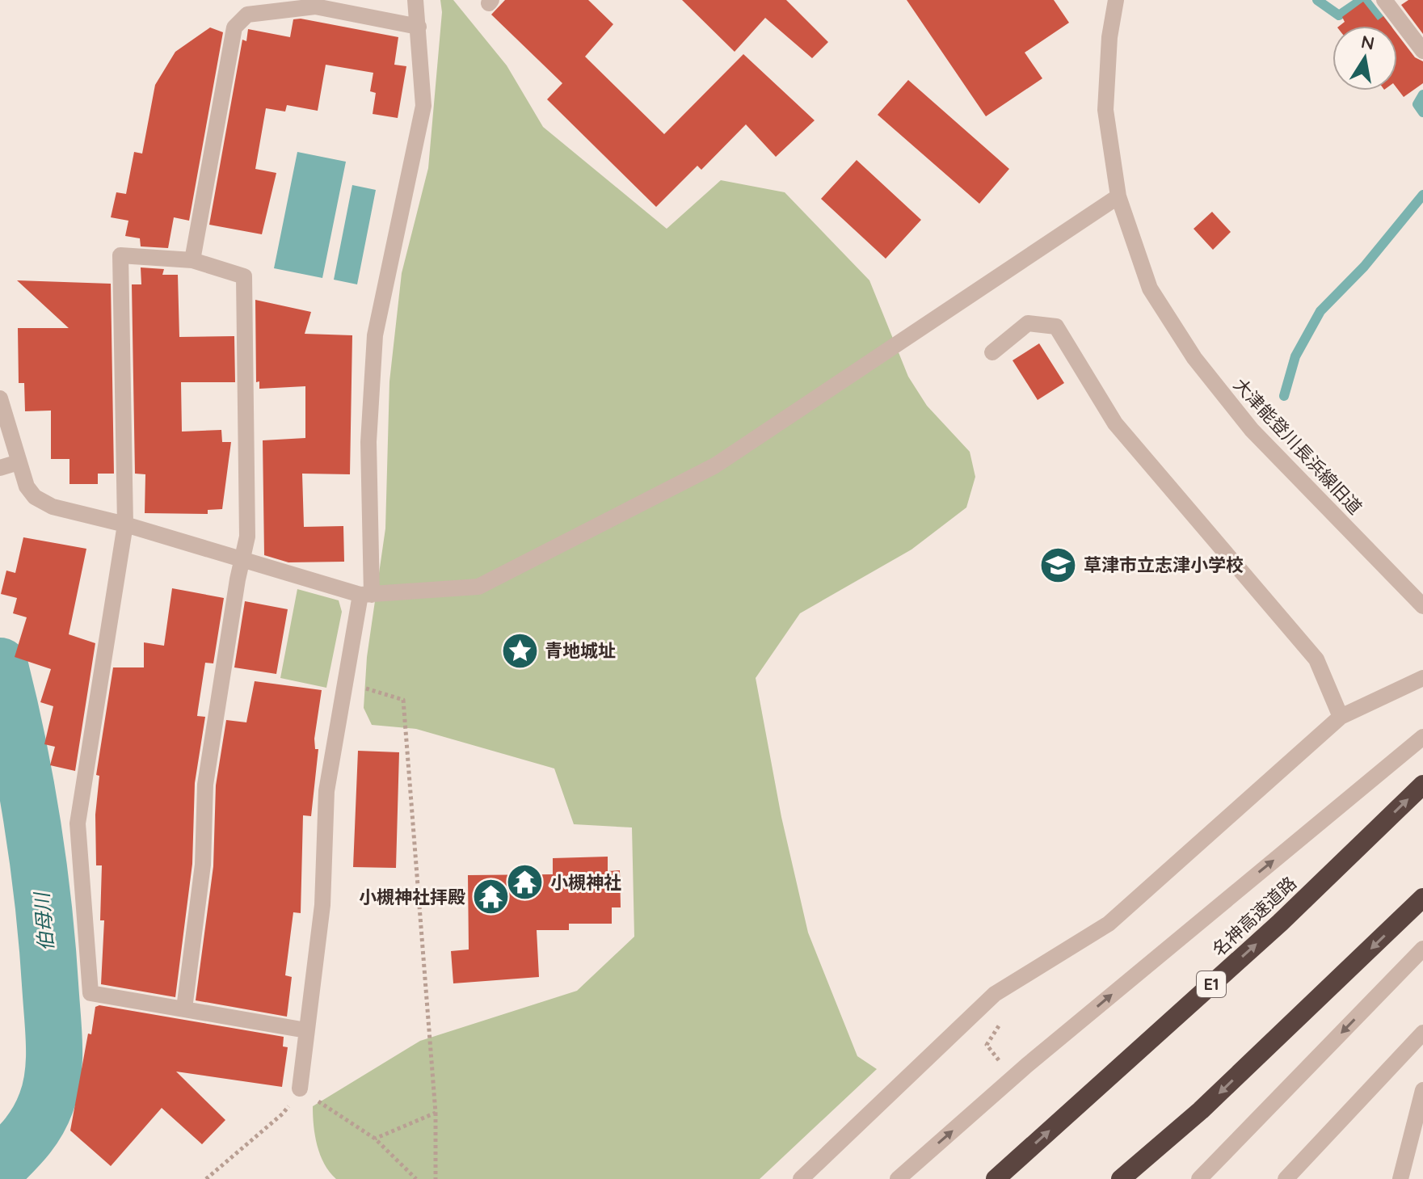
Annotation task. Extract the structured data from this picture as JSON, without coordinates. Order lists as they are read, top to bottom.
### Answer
{
  "streets": {
    "highway": ["名神高速道路", "E1"],
    "street": ["大津能登川長浜線旧道"]
  },
  "water": ["伯母川"],
  "places": {
    "school or university": ["草津市立志津小学校"],
    "place": ["青地城址"],
    "temple": ["小槻神社", "小槻神社拝殿"]
  },
  "north": "top"
}
